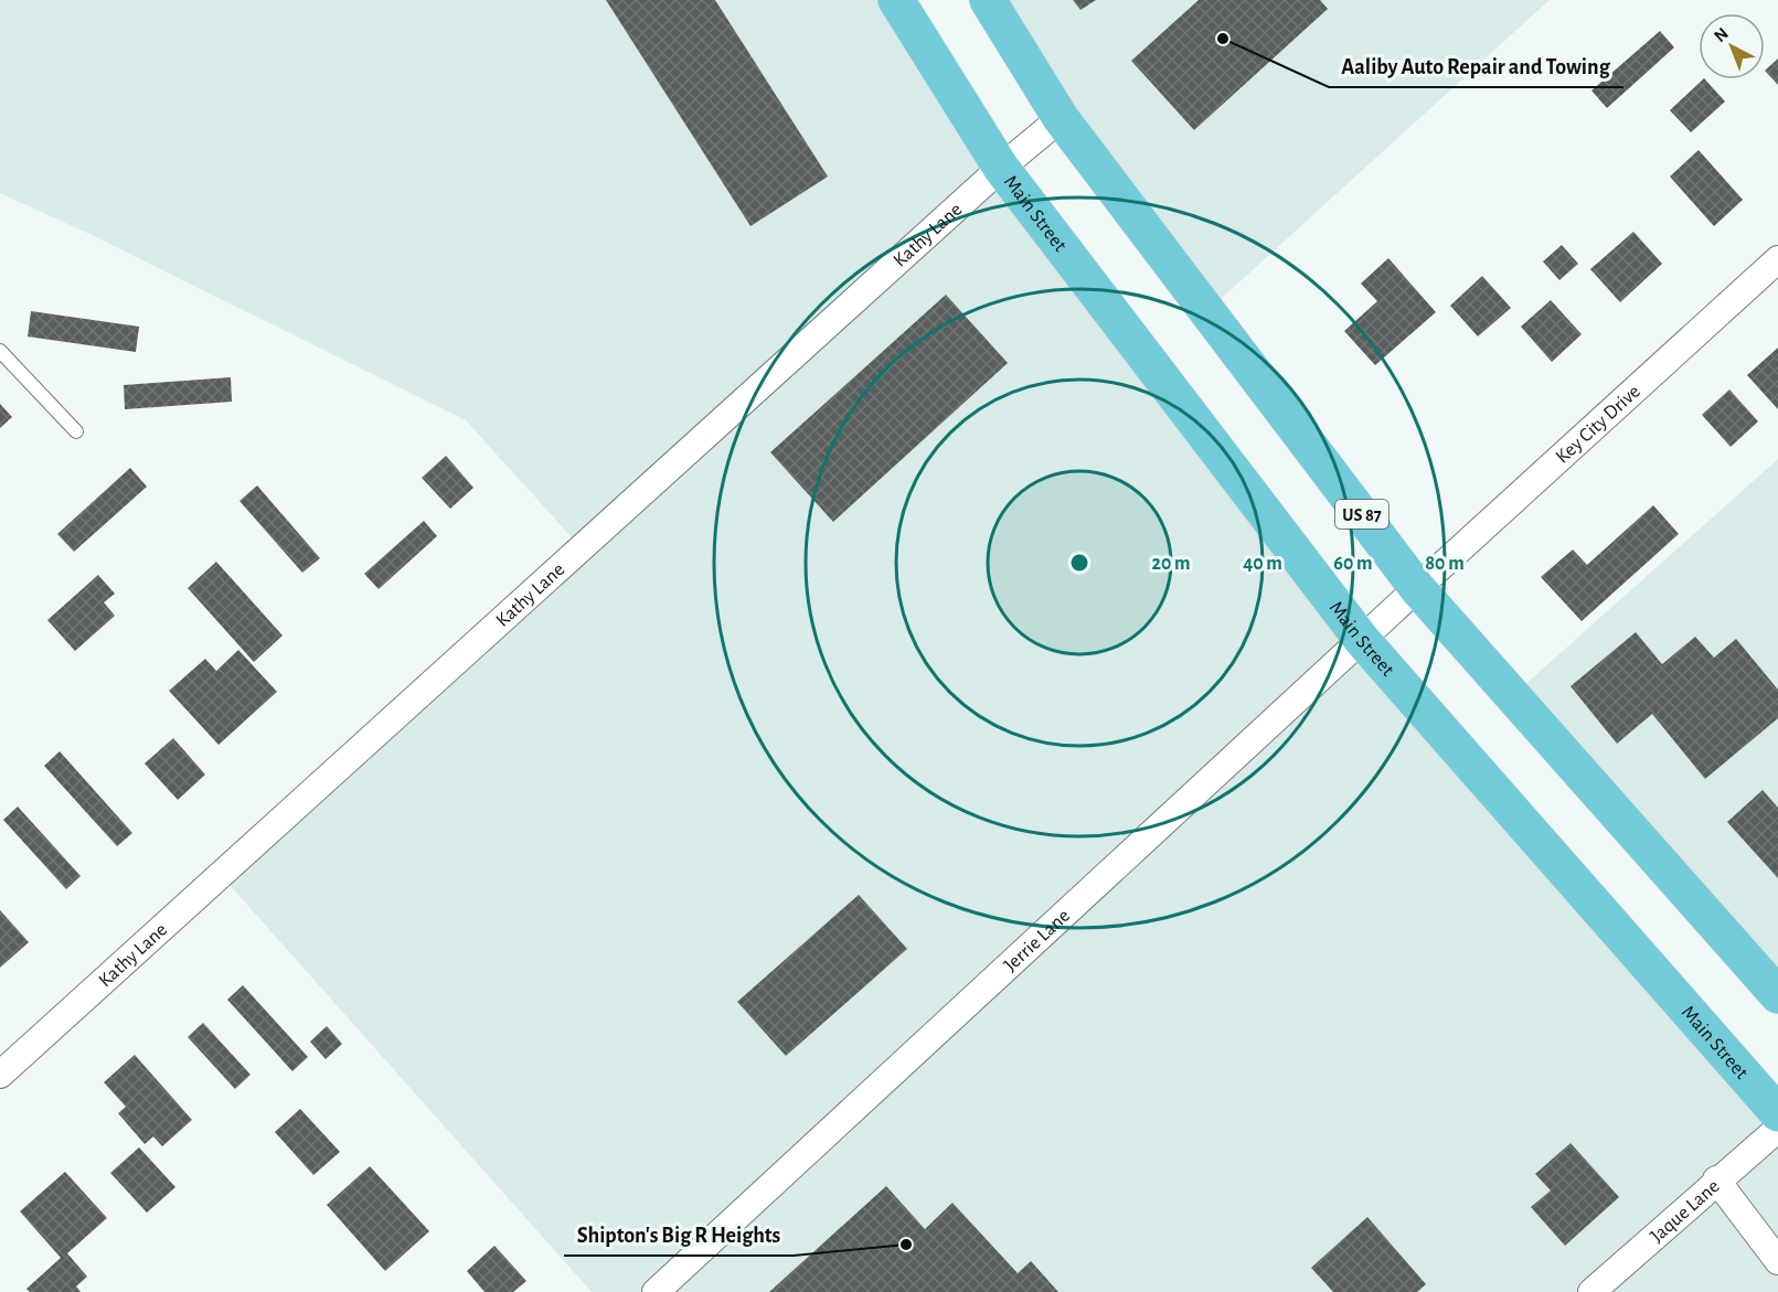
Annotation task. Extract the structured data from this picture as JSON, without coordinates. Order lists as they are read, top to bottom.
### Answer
{
  "streets": {
    "main road": ["Main Street", "US 87"],
    "street": [
      "Kathy Lane",
      "Key City Drive",
      "Jerrie Lane",
      "Jaque Lane"
    ]
  },
  "crossings": [
    ["Main Street", "Kathy Lane"],
    ["Main Street", "Jerrie Lane"],
    ["Kathy Lane", "US 87"],
    ["Key City Drive", "US 87"],
    ["Key City Drive", "Jerrie Lane"],
    ["US 87", "Jerrie Lane"]
  ],
  "places": ["Aaliby Auto Repair and Towing", "Shipton's Big R Heights"],
  "north": "top left",
  "rings": [
    "20 m",
    "40 m",
    "60 m",
    "80 m"
  ]
}
